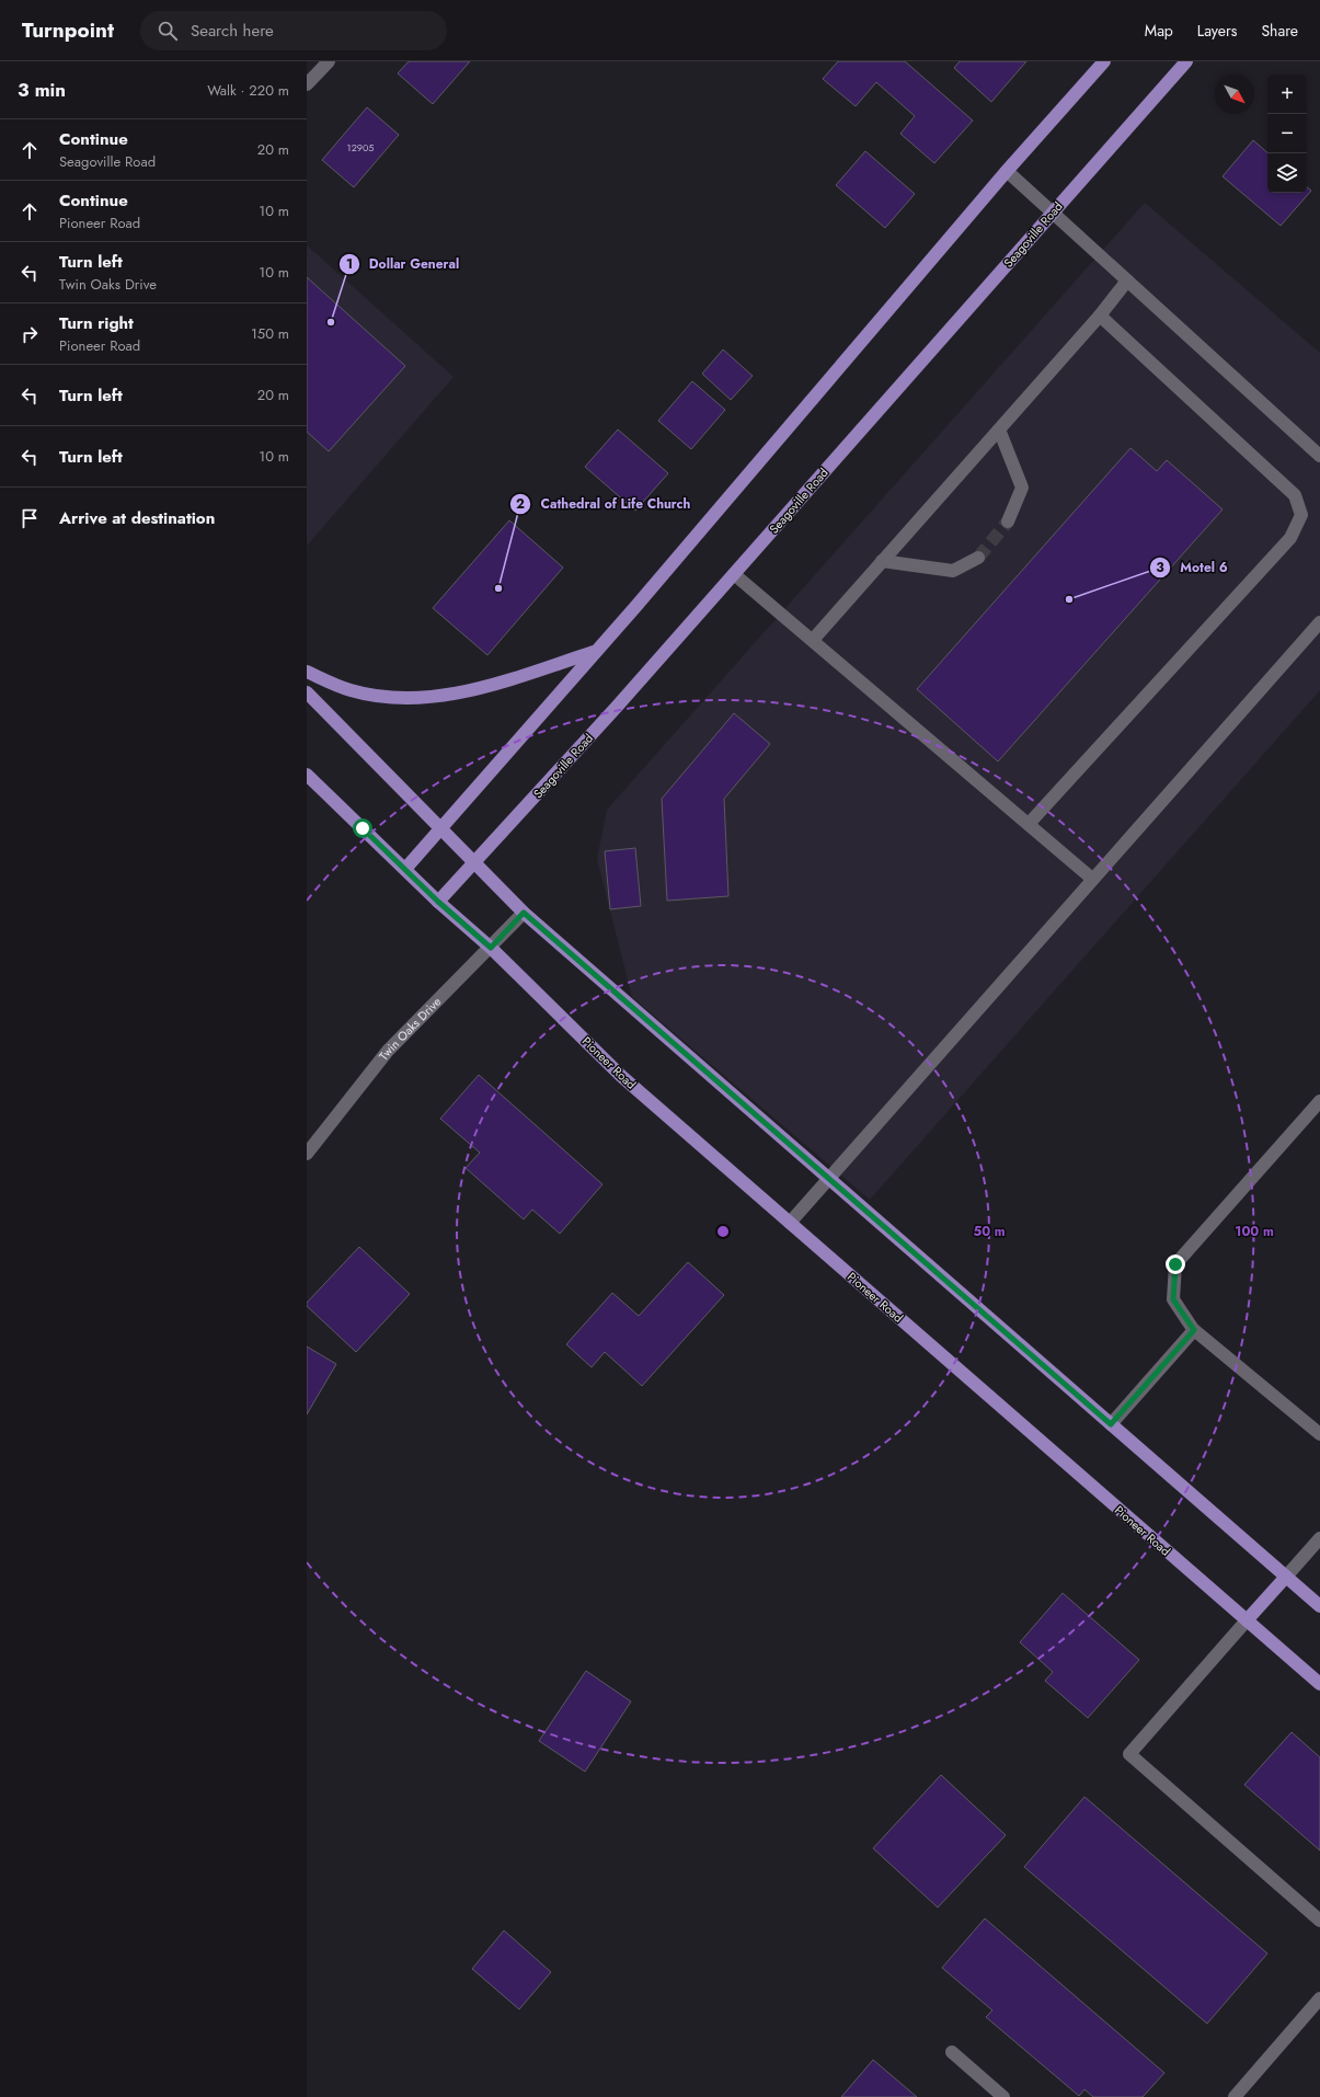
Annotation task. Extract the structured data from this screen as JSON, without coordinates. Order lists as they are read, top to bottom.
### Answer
{
  "streets": {
    "main road": ["Seagoville Road", "Pioneer Road"],
    "street": ["Twin Oaks Drive"]
  },
  "crossings": [
    ["Seagoville Road", "Pioneer Road"],
    ["Twin Oaks Drive", "Pioneer Road"]
  ],
  "places": ["Dollar General", "Cathedral of Life Church", "Motel 6"],
  "house_numbers": ["12905"],
  "north": "bottom right",
  "page": {
    "header": "Turnpoint",
    "search": "Search here",
    "nav": ["Map", "Layers", "Share"],
    "heading": ["3 min", "Walk · 220 m"],
    "map_buttons": ["+", "−"],
    "list": [
      ["Continue", "Seagoville Road", "20 m"],
      ["Continue", "Pioneer Road", "10 m"],
      ["Turn left", "Twin Oaks Drive", "10 m"],
      ["Turn right", "Pioneer Road", "150 m"],
      ["Turn left", "20 m"],
      ["Turn left", "10 m"],
      "Arrive at destination"
    ]
  },
  "rings": ["50 m", "100 m"]
}
